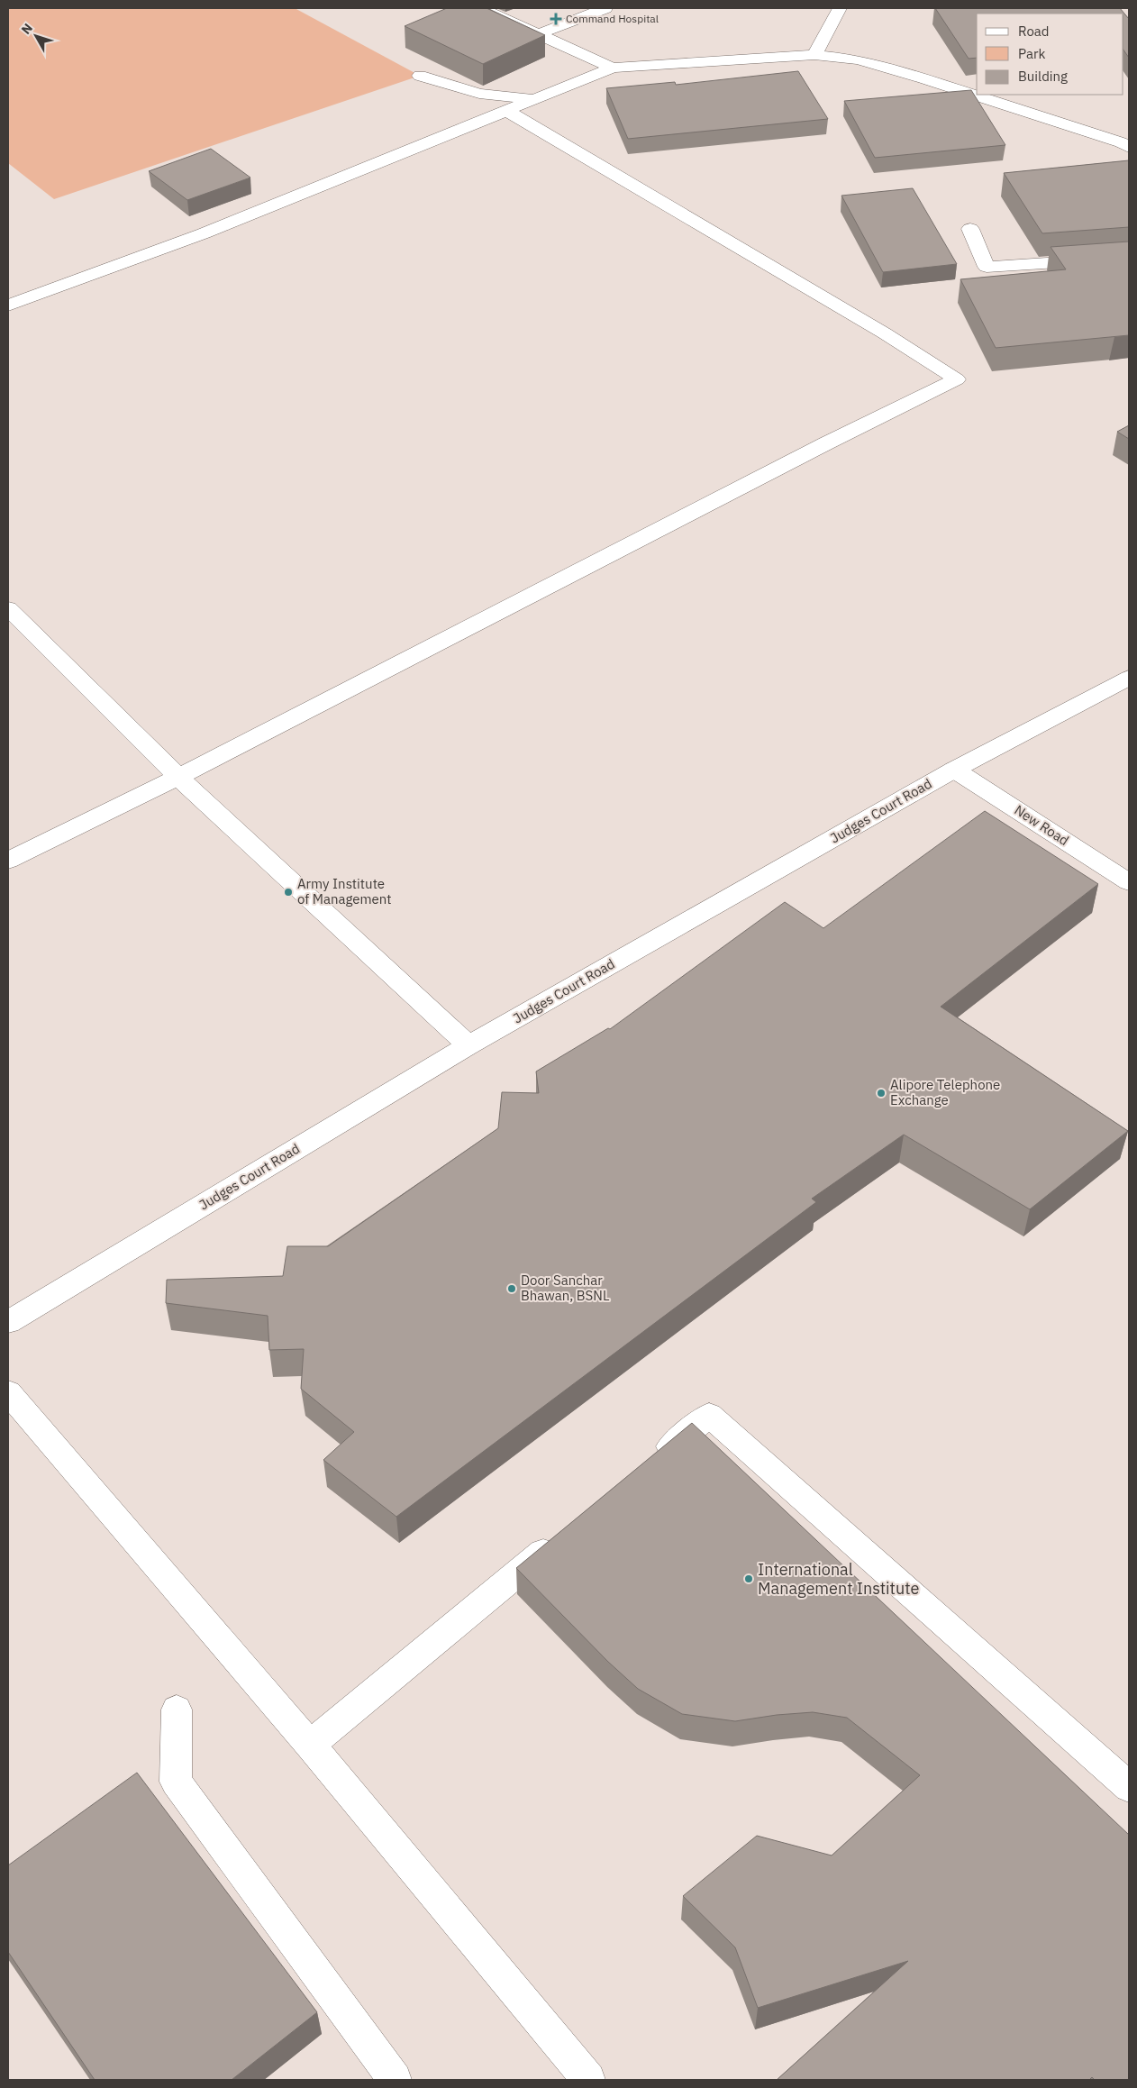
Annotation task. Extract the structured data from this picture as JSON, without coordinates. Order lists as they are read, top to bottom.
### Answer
{
  "streets": {
    "main road": ["Judges Court Road", "New Road"]
  },
  "crossings": [
    ["Judges Court Road", "New Road"]
  ],
  "places": {
    "health": ["Command Hospital"],
    "other": [
      "Army Institute of Management",
      "Alipore Telephone Exchange",
      "Door Sanchar Bhawan, BSNL",
      "International Management Institute"
    ]
  },
  "legend": ["Road", "Park", "Building"],
  "north": "top left"
}
